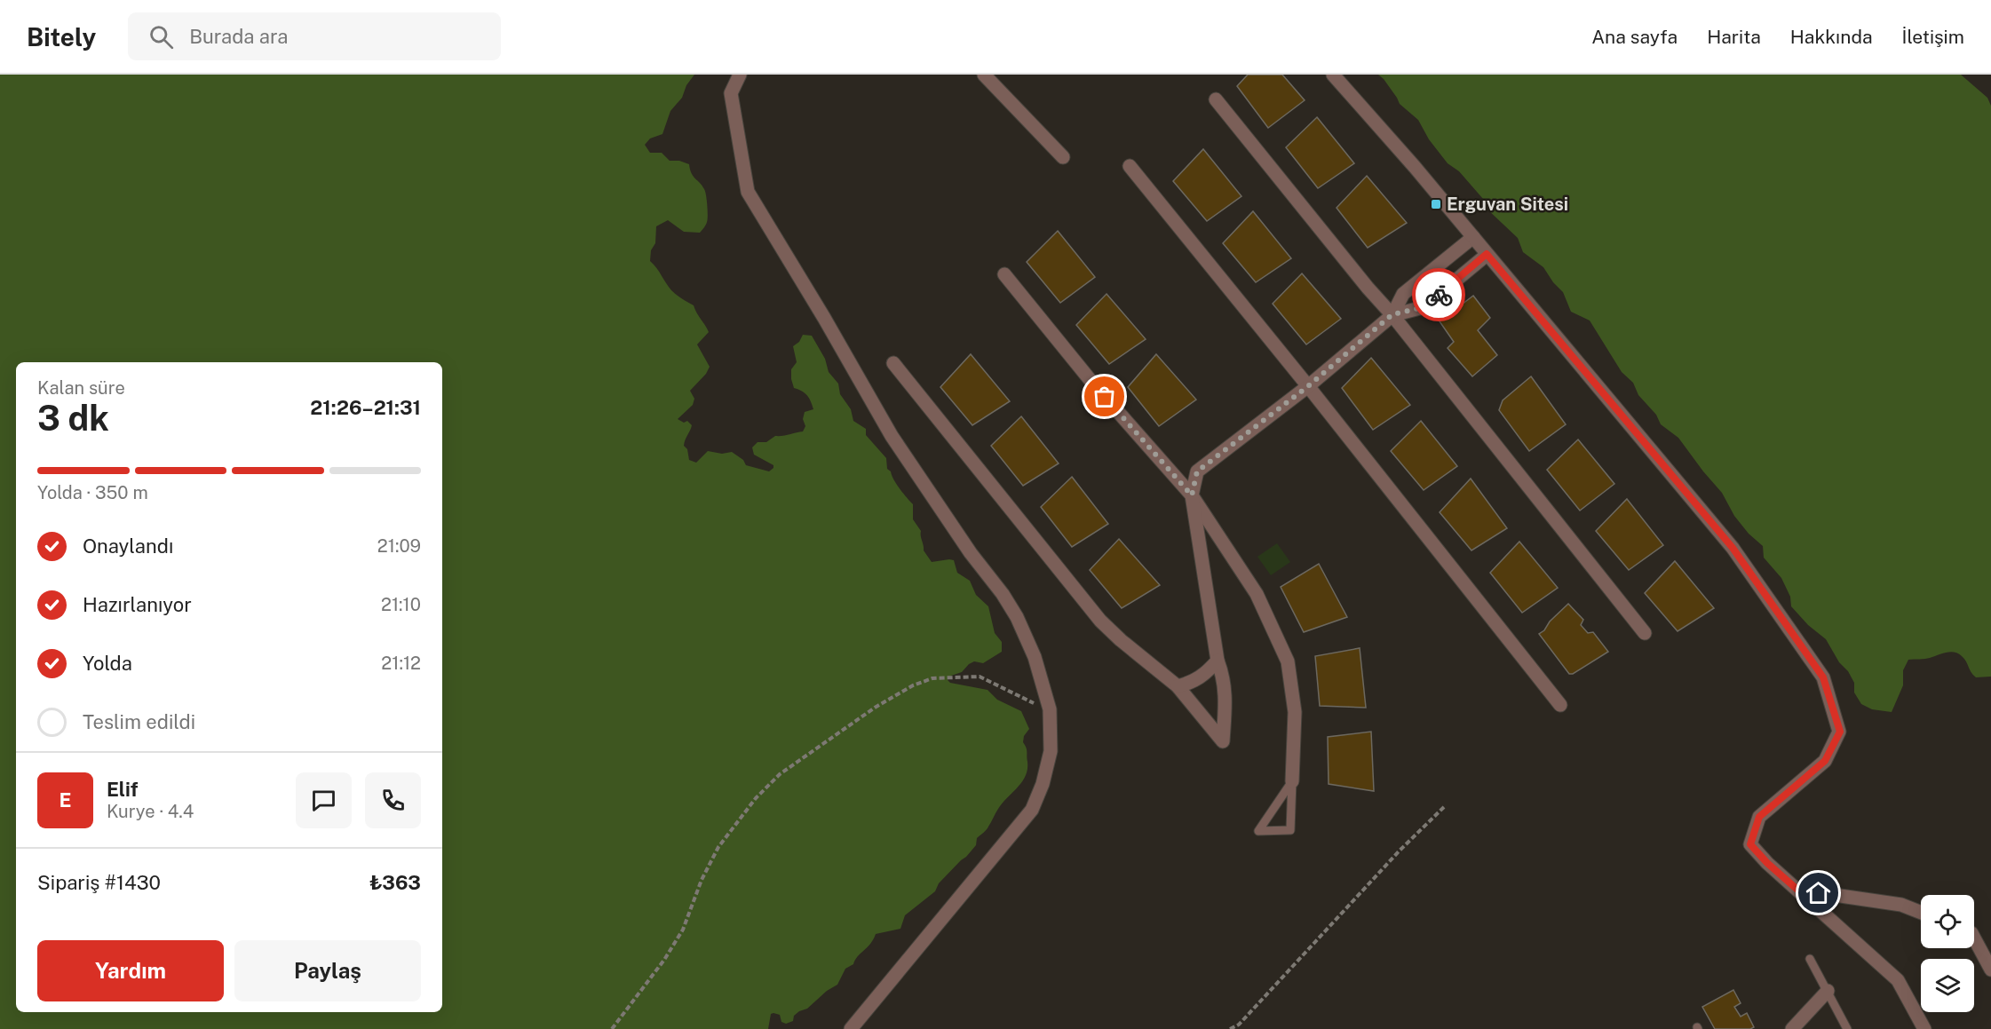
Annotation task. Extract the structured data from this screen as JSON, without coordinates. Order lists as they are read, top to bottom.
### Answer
{
  "places": {
    "transit": ["Erguvan Sitesi"]
  },
  "page": {
    "header": "Bitely",
    "search": "Burada ara",
    "nav": [
      "Ana sayfa",
      "Harita",
      "Hakkında",
      "İletişim"
    ],
    "heading": ["3 dk", "Kalan süre", "21:26–21:31"],
    "panel": [
      "Elif",
      "Kurye · 4.4",
      "Sipariş #1430",
      "₺363"
    ],
    "bar": "Yolda · 350 m",
    "list": [
      ["Onaylandı", "21:09"],
      ["Hazırlanıyor", "21:10"],
      ["Yolda", "21:12"],
      "Teslim edildi"
    ],
    "round": "E",
    "buttons": ["Yardım", "Paylaş"]
  }
}
